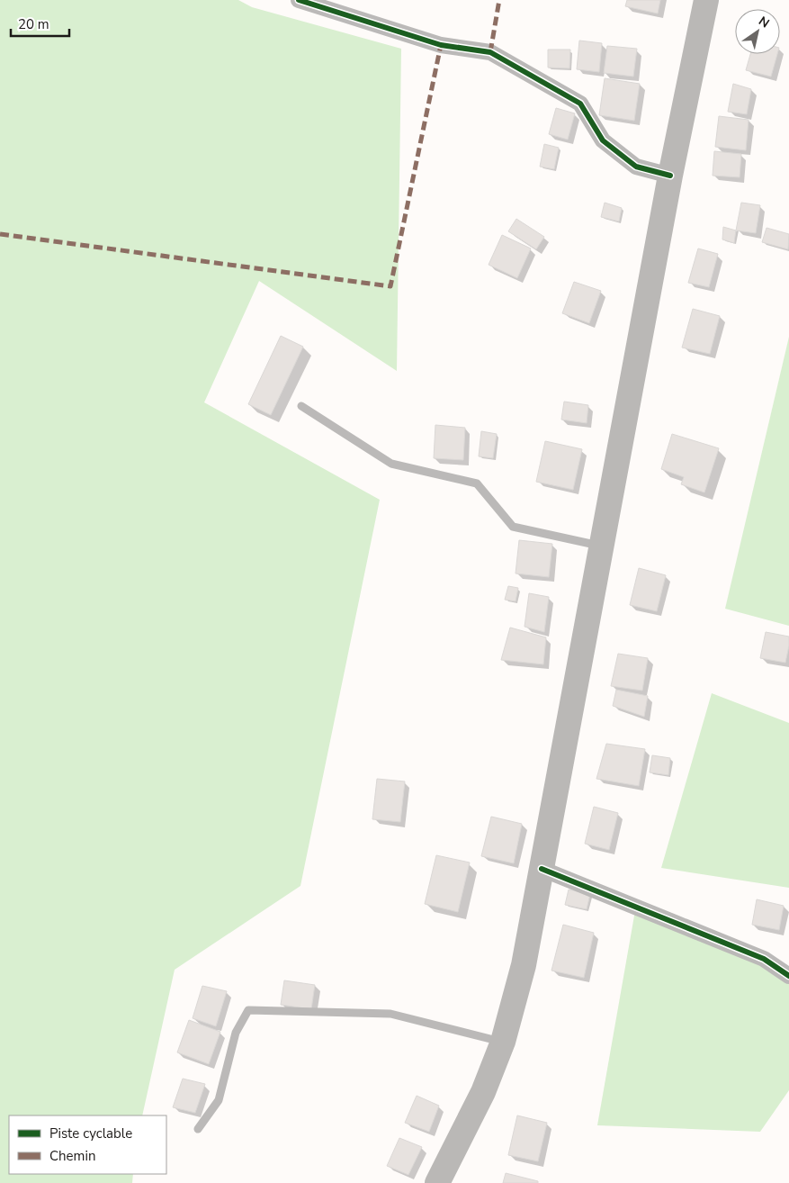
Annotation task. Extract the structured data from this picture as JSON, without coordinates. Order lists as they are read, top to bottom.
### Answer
{
  "legend": ["Piste cyclable", "Chemin"],
  "scale_bar": "20 m",
  "north": "top right"
}
